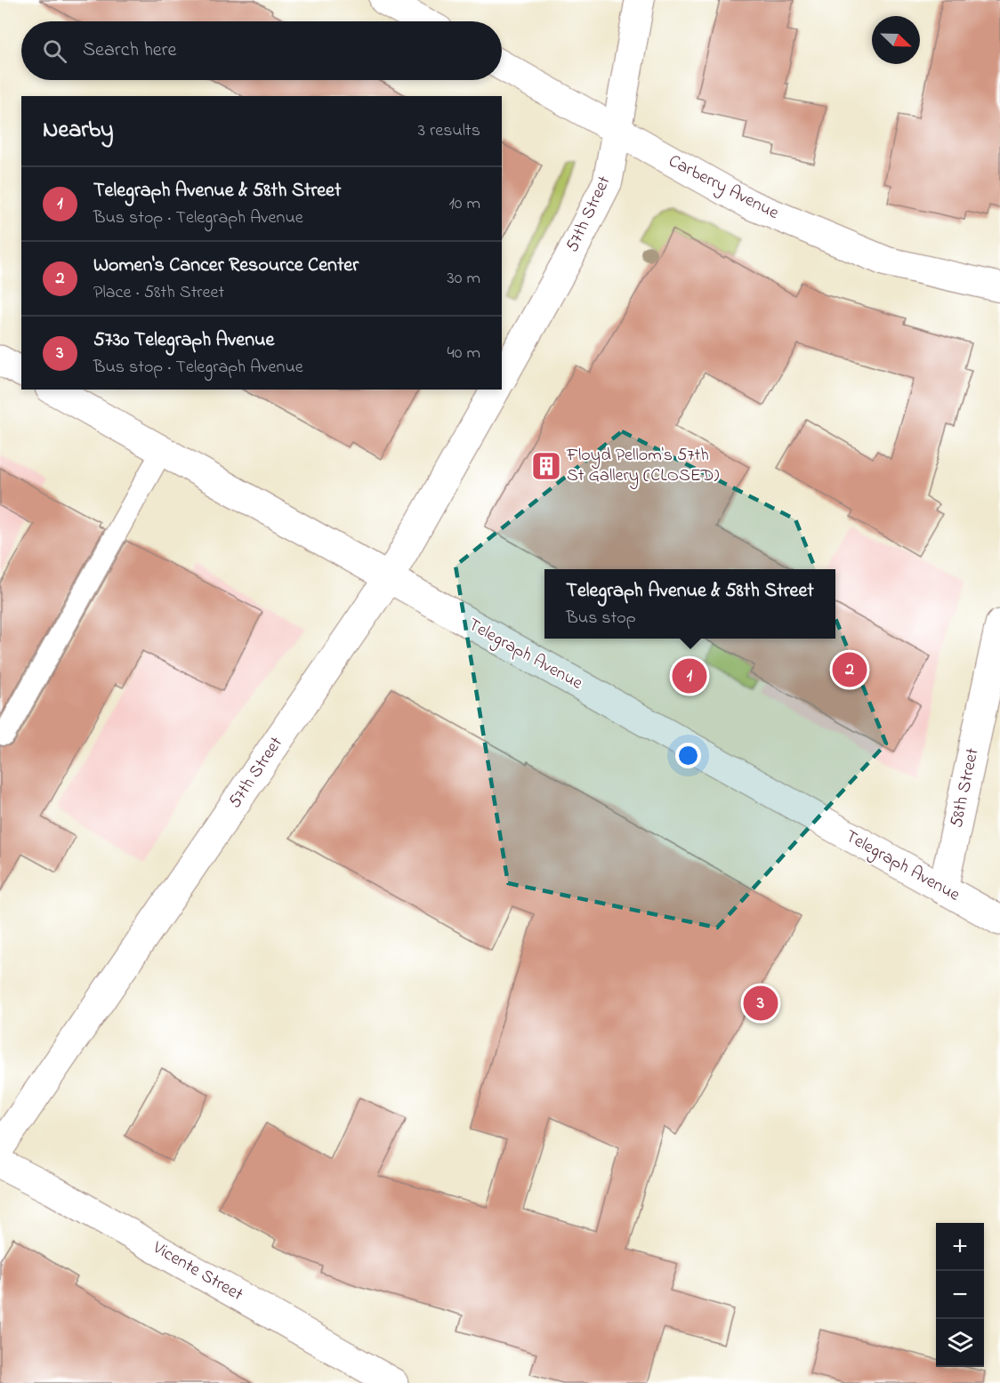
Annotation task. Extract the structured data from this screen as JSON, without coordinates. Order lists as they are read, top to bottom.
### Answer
{
  "streets": {
    "street": [
      "Carberry Avenue",
      "57th Street",
      "Telegraph Avenue",
      "58th Street",
      "Vicente Street"
    ]
  },
  "crossings": [
    ["Carberry Avenue", "57th Street"],
    ["57th Street", "Telegraph Avenue"],
    ["Telegraph Avenue", "58th Street"]
  ],
  "places": {
    "building": ["Floyd Pellom's 57th St Gallery (CLOSED)"]
  },
  "north": "bottom right",
  "page": {
    "search": "Search here",
    "heading": ["Nearby", "3 results"],
    "list": [
      {
        "mark": "1",
        "name": "Telegraph Avenue & 58th Street",
        "note": "Bus stop · Telegraph Avenue",
        "value": "10 m"
      },
      {
        "mark": "2",
        "name": "Women's Cancer Resource Center",
        "note": "Place · 58th Street",
        "value": "30 m"
      },
      {
        "mark": "3",
        "name": "5730 Telegraph Avenue",
        "note": "Bus stop · Telegraph Avenue",
        "value": "40 m"
      }
    ],
    "popup": ["Telegraph Avenue & 58th Street", "Bus stop"],
    "pins": ["2", "1", "3"],
    "map_buttons": ["+", "−"]
  }
}
